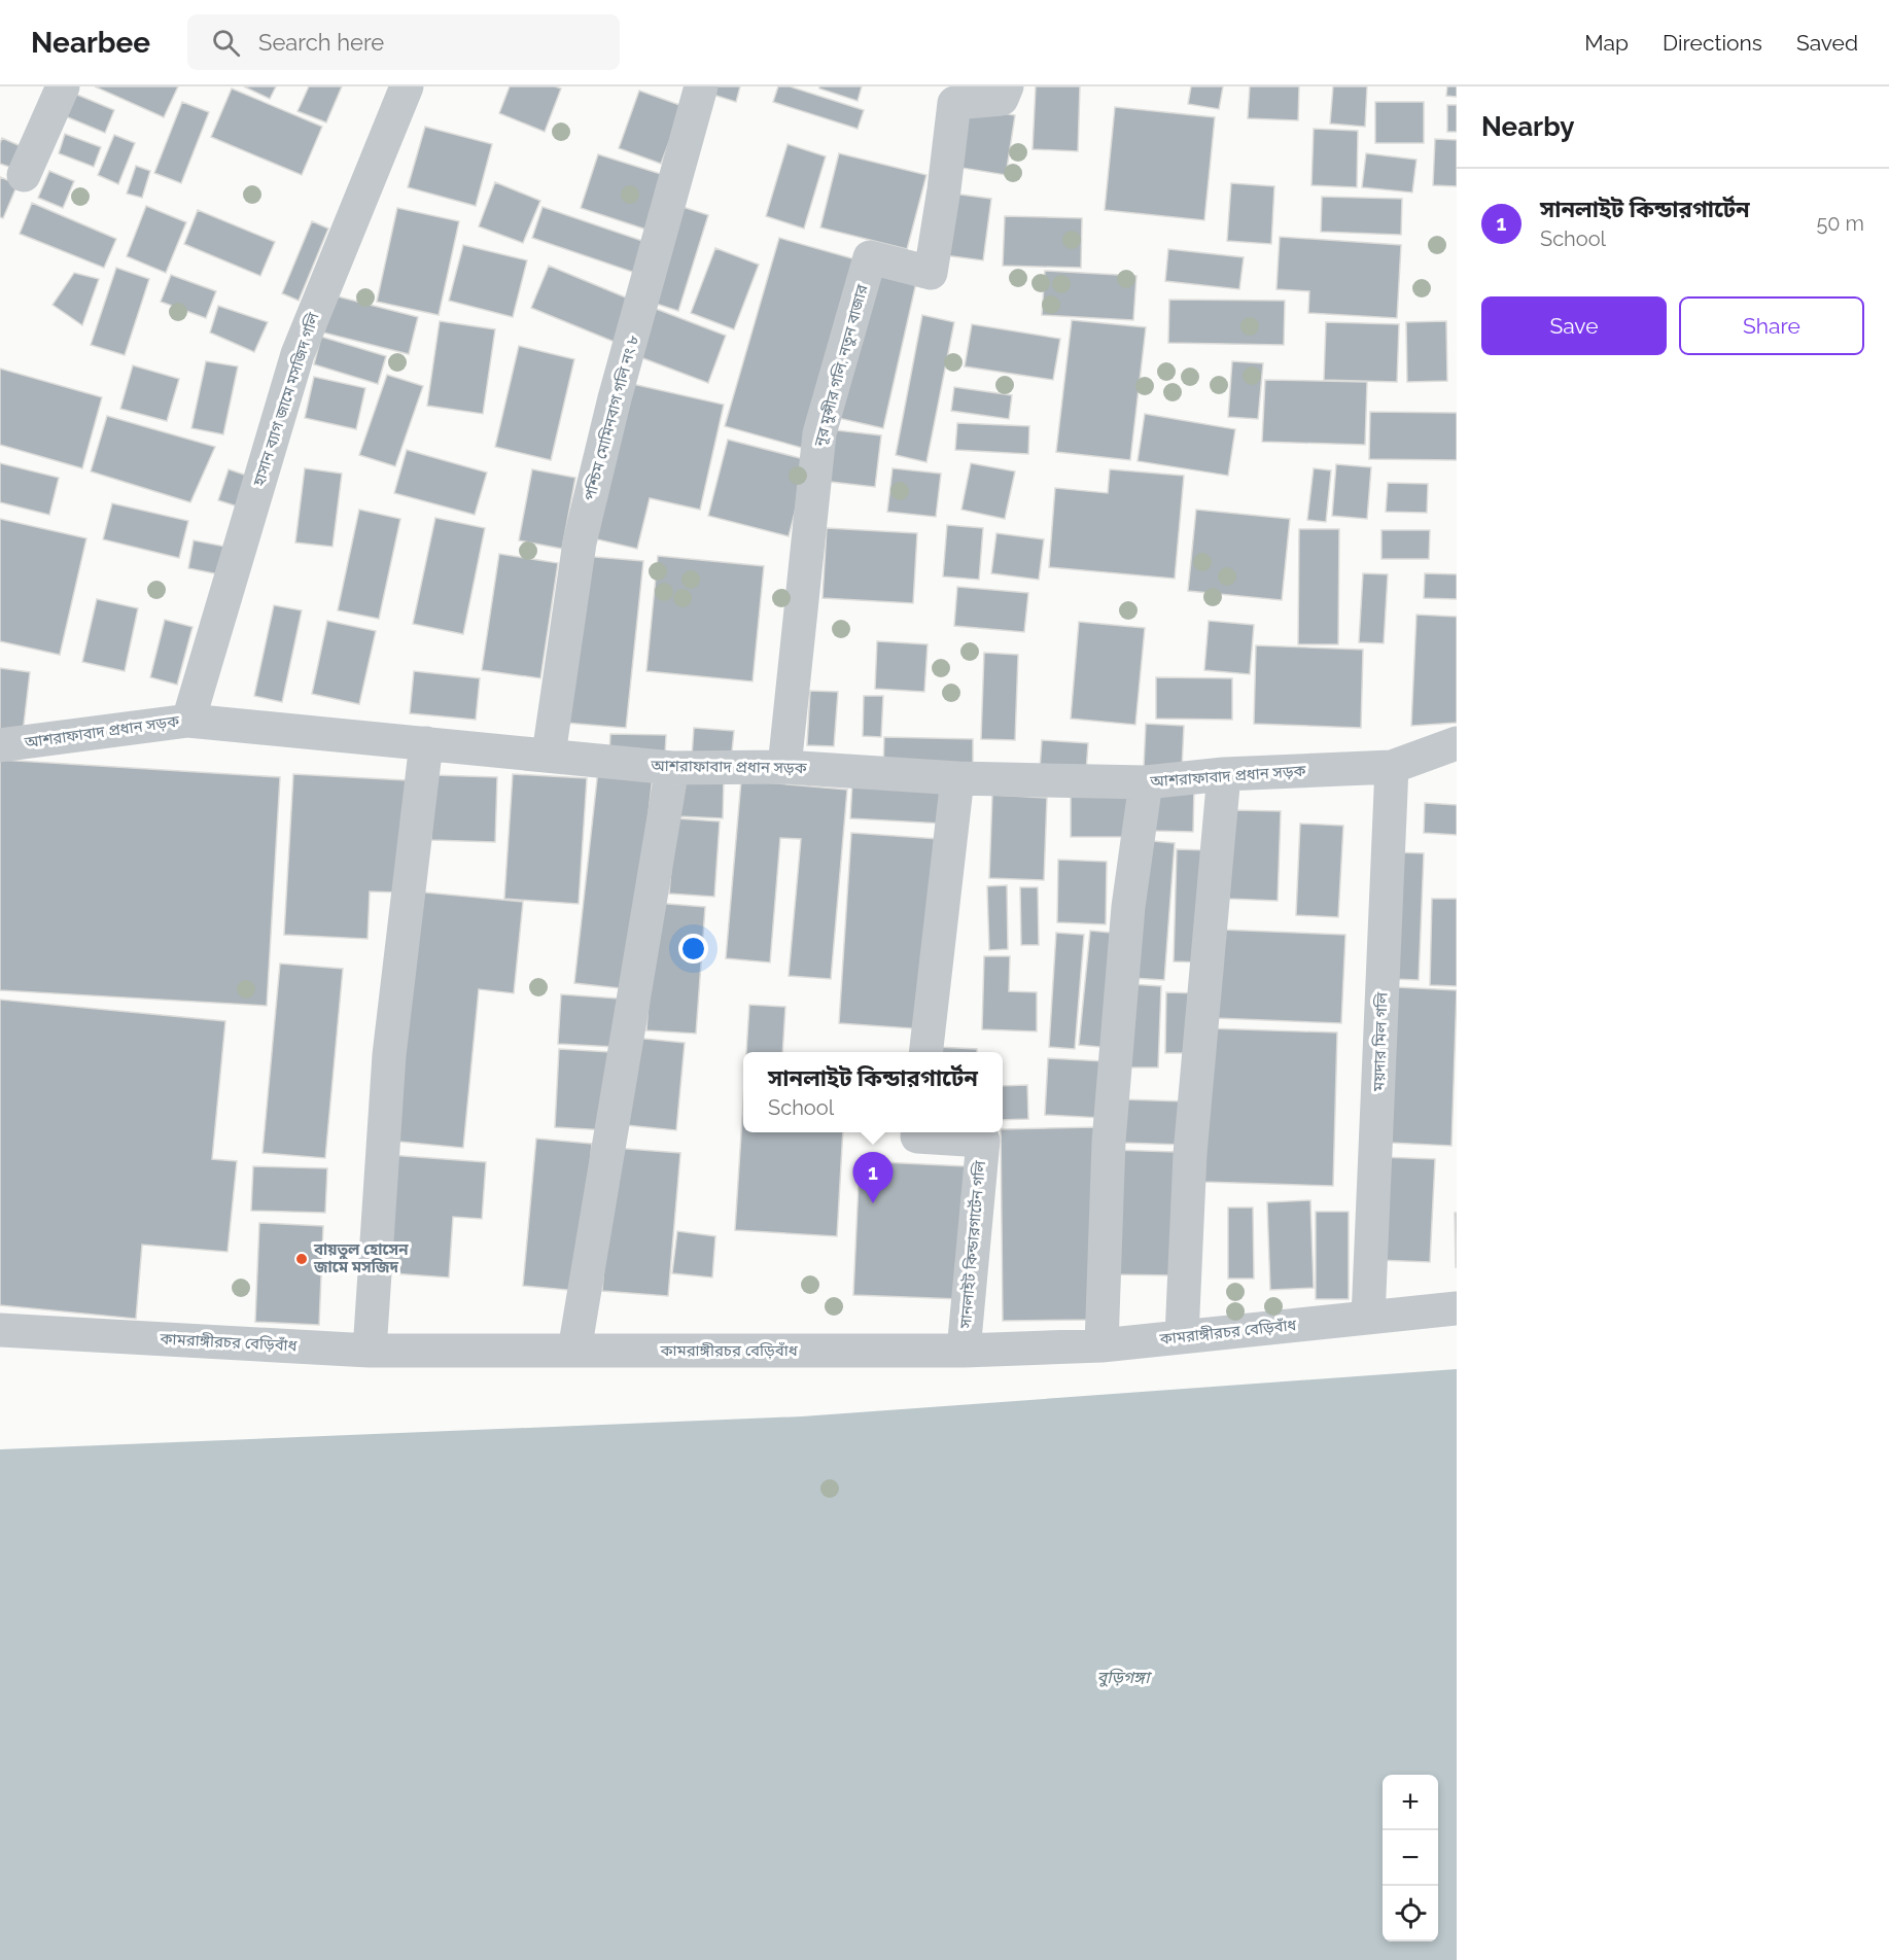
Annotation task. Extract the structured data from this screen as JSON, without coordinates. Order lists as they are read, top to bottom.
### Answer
{
  "streets": {
    "street": [
      "নূর মুন্সীর গলি, নতুন বাজার",
      "হাসান ব্যাগ জামে মসজিদ গলি",
      "পশ্চিম মোমিনবাগ গলি নং ৮",
      "আশরাফাবাদ প্রধান সড়ক",
      "ময়দার মিল গলি",
      "সানলাইট কিন্ডারগার্টেন গলি",
      "কামরাঙ্গীরচর বেড়িবাঁধ"
    ]
  },
  "crossings": [
    ["নূর মুন্সীর গলি, নতুন বাজার", "আশরাফাবাদ প্রধান সড়ক"],
    ["হাসান ব্যাগ জামে মসজিদ গলি", "আশরাফাবাদ প্রধান সড়ক"],
    ["পশ্চিম মোমিনবাগ গলি নং ৮", "আশরাফাবাদ প্রধান সড়ক"],
    ["আশরাফাবাদ প্রধান সড়ক", "ময়দার মিল গলি"],
    ["ময়দার মিল গলি", "কামরাঙ্গীরচর বেড়িবাঁধ"],
    ["সানলাইট কিন্ডারগার্টেন গলি", "কামরাঙ্গীরচর বেড়িবাঁধ"]
  ],
  "water": ["বুড়িগঙ্গা"],
  "places": ["বায়তুল হোসেন জামে মসজিদ"],
  "page": {
    "header": "Nearbee",
    "search": "Search here",
    "nav": ["Map", "Directions", "Saved"],
    "heading": "Nearby",
    "list": [
      {
        "mark": "1",
        "name": "সানলাইট কিন্ডারগার্টেন",
        "note": "School",
        "value": "50 m"
      }
    ],
    "buttons": ["Save", "Share"],
    "popup": ["সানলাইট কিন্ডারগার্টেন", "School"],
    "pins": "1",
    "map_buttons": ["+", "−"]
  }
}
